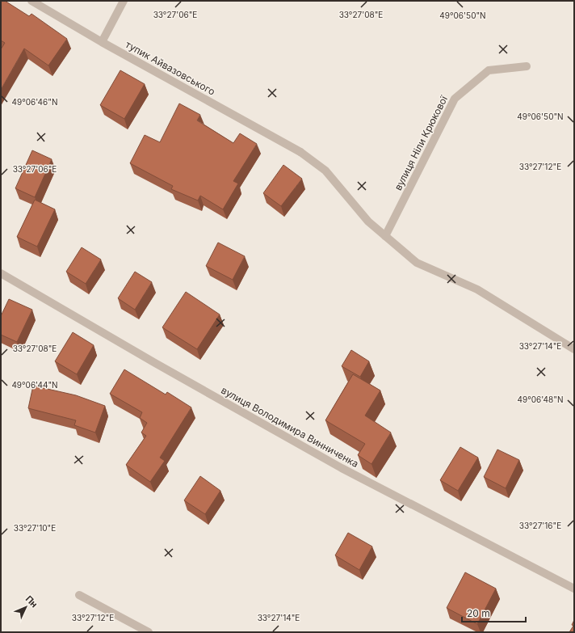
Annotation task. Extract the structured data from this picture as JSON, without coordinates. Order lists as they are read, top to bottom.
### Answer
{
  "streets": {
    "street": ["тупик Айвазовського", "вулиця Ніли Крюкової", "вулиця Володимира Винниченка"]
  },
  "crossings": [
    ["тупик Айвазовського", "вулиця Ніли Крюкової"]
  ],
  "scale_bar": "20 m",
  "north": "top right",
  "coordinates": [
    "33°27'06\"E",
    "33°27'08\"E",
    "49°06'50\"N",
    "49°06'46\"N",
    "33°27'12\"E",
    "33°27'14\"E",
    "49°06'44\"N",
    "49°06'48\"N",
    "33°27'16\"E",
    "33°27'10\"E"
  ]
}
